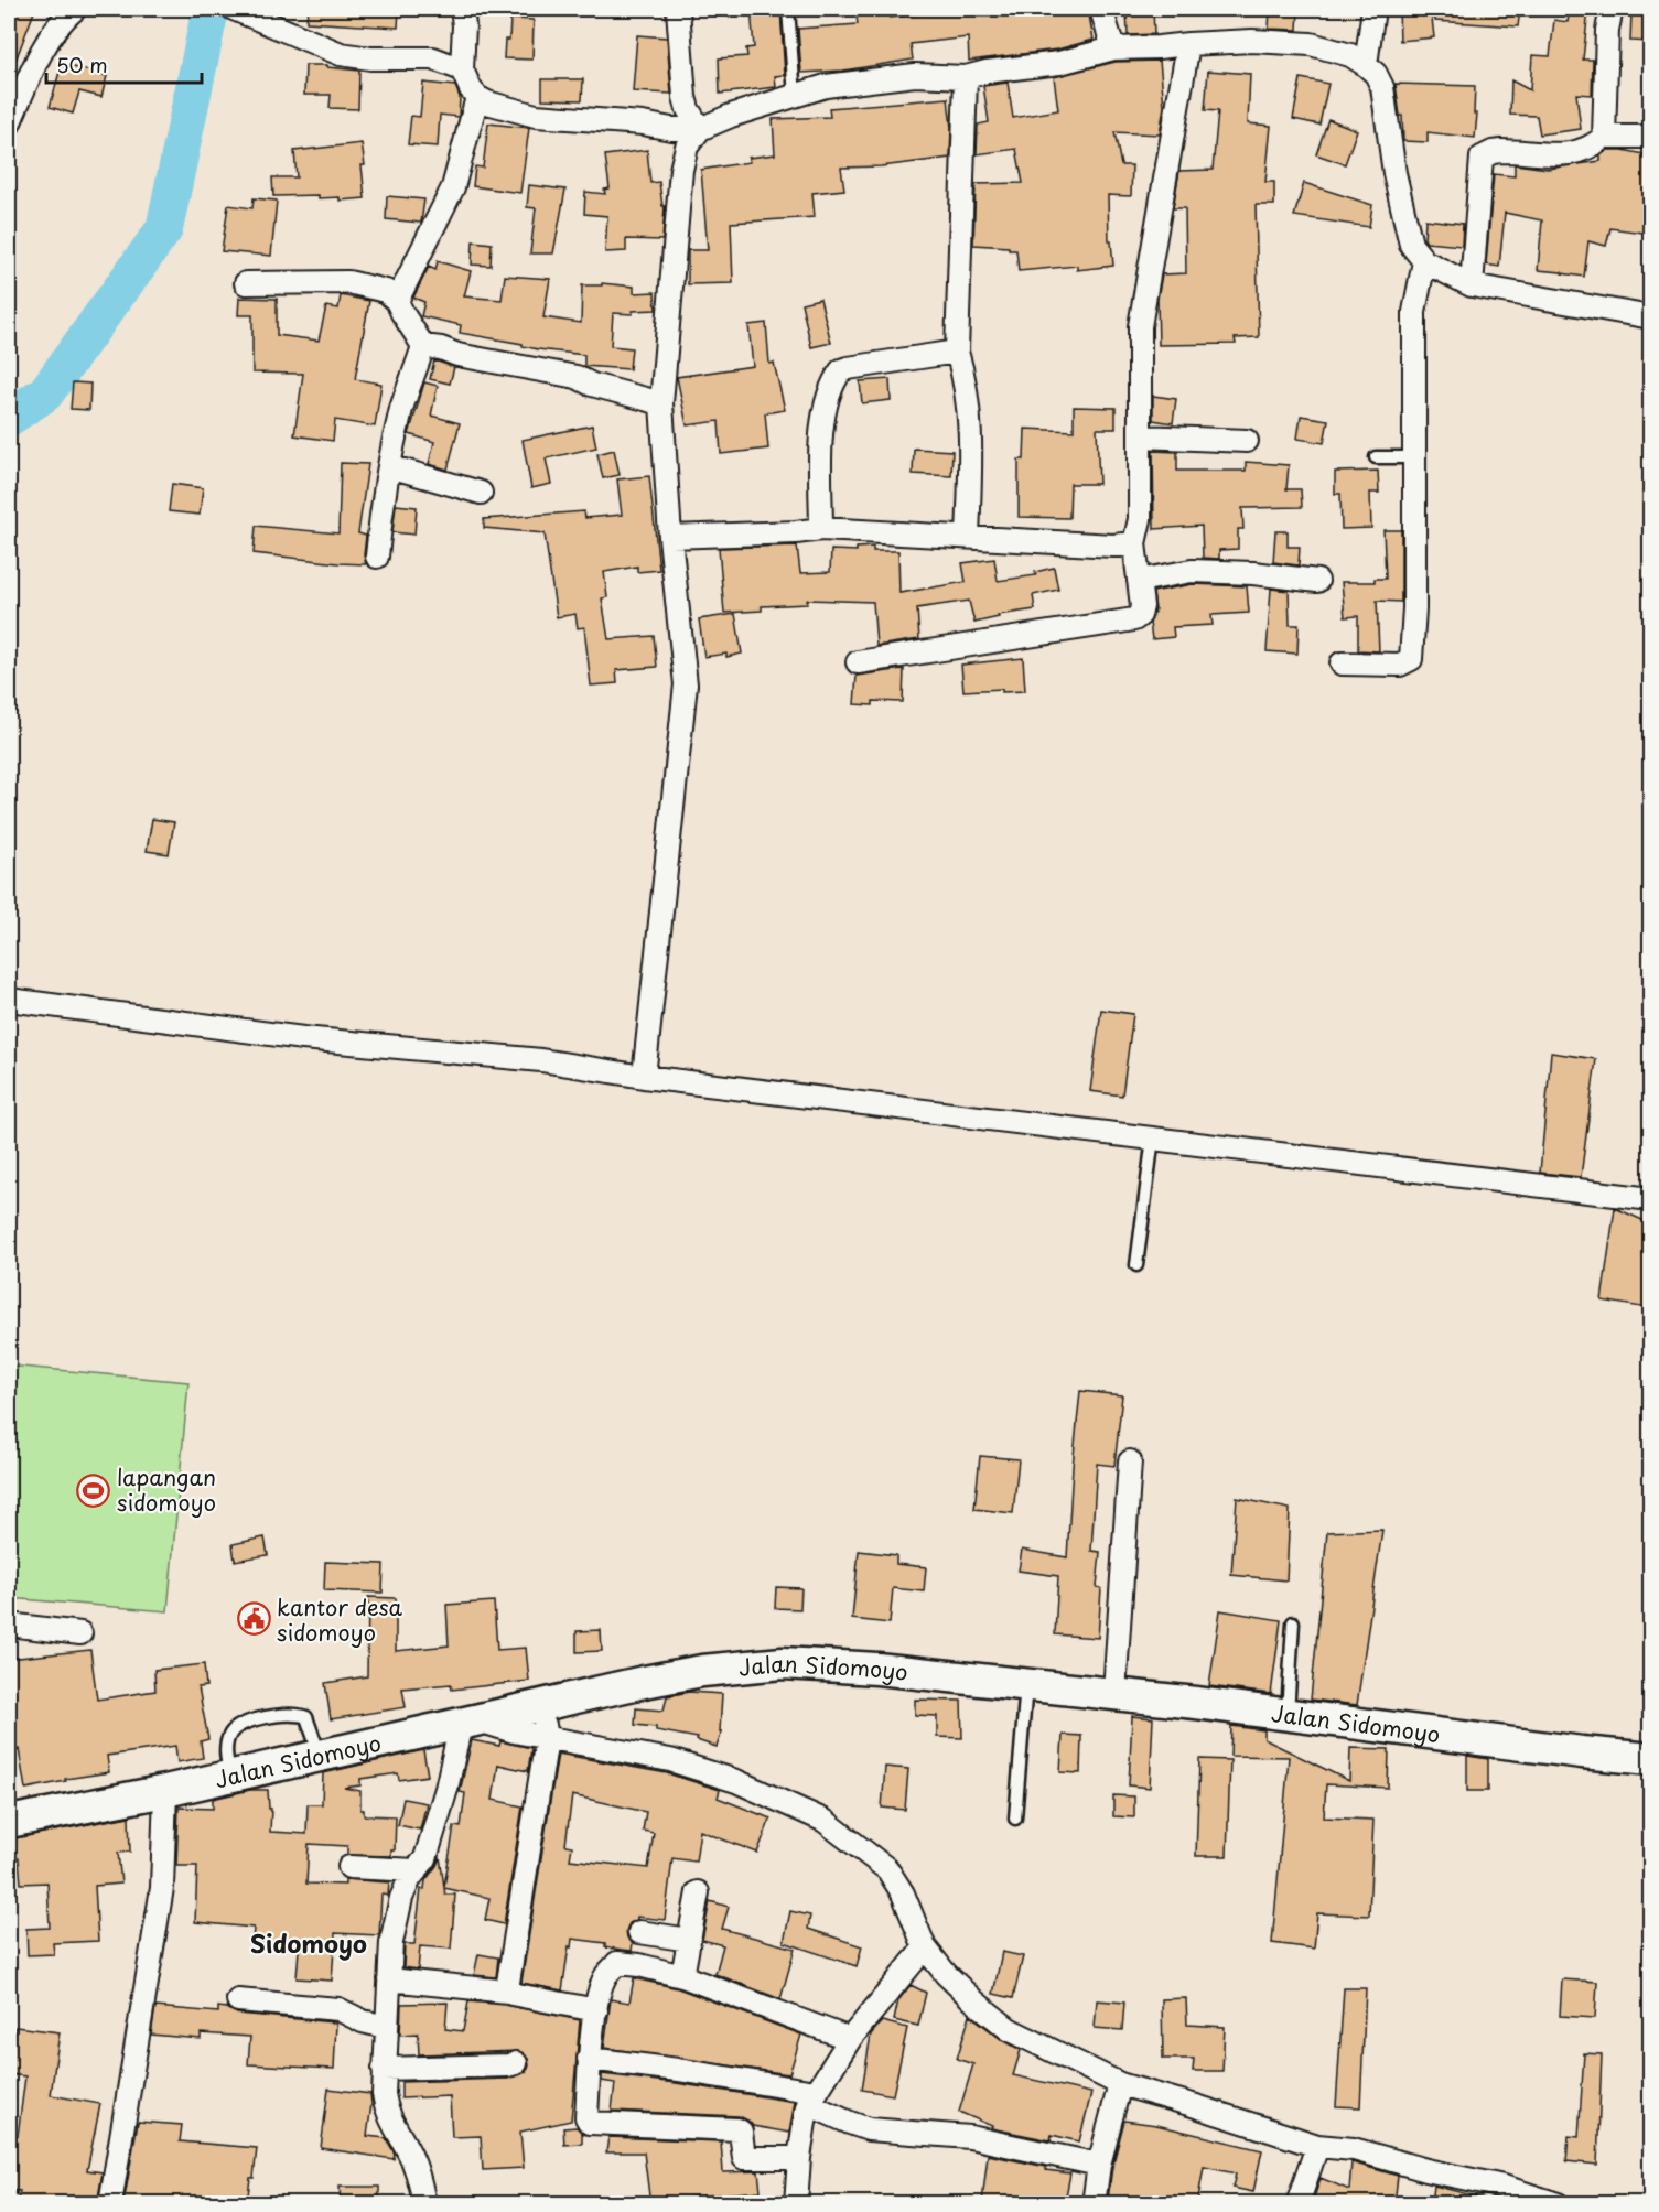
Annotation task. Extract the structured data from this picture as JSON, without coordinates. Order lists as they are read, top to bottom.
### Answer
{
  "streets": {
    "main road": ["Jalan Sidomoyo"]
  },
  "districts": ["Sidomoyo"],
  "places": {
    "sports": ["lapangan sidomoyo"],
    "public building": ["kantor desa sidomoyo"]
  },
  "scale_bar": "50 m"
}
